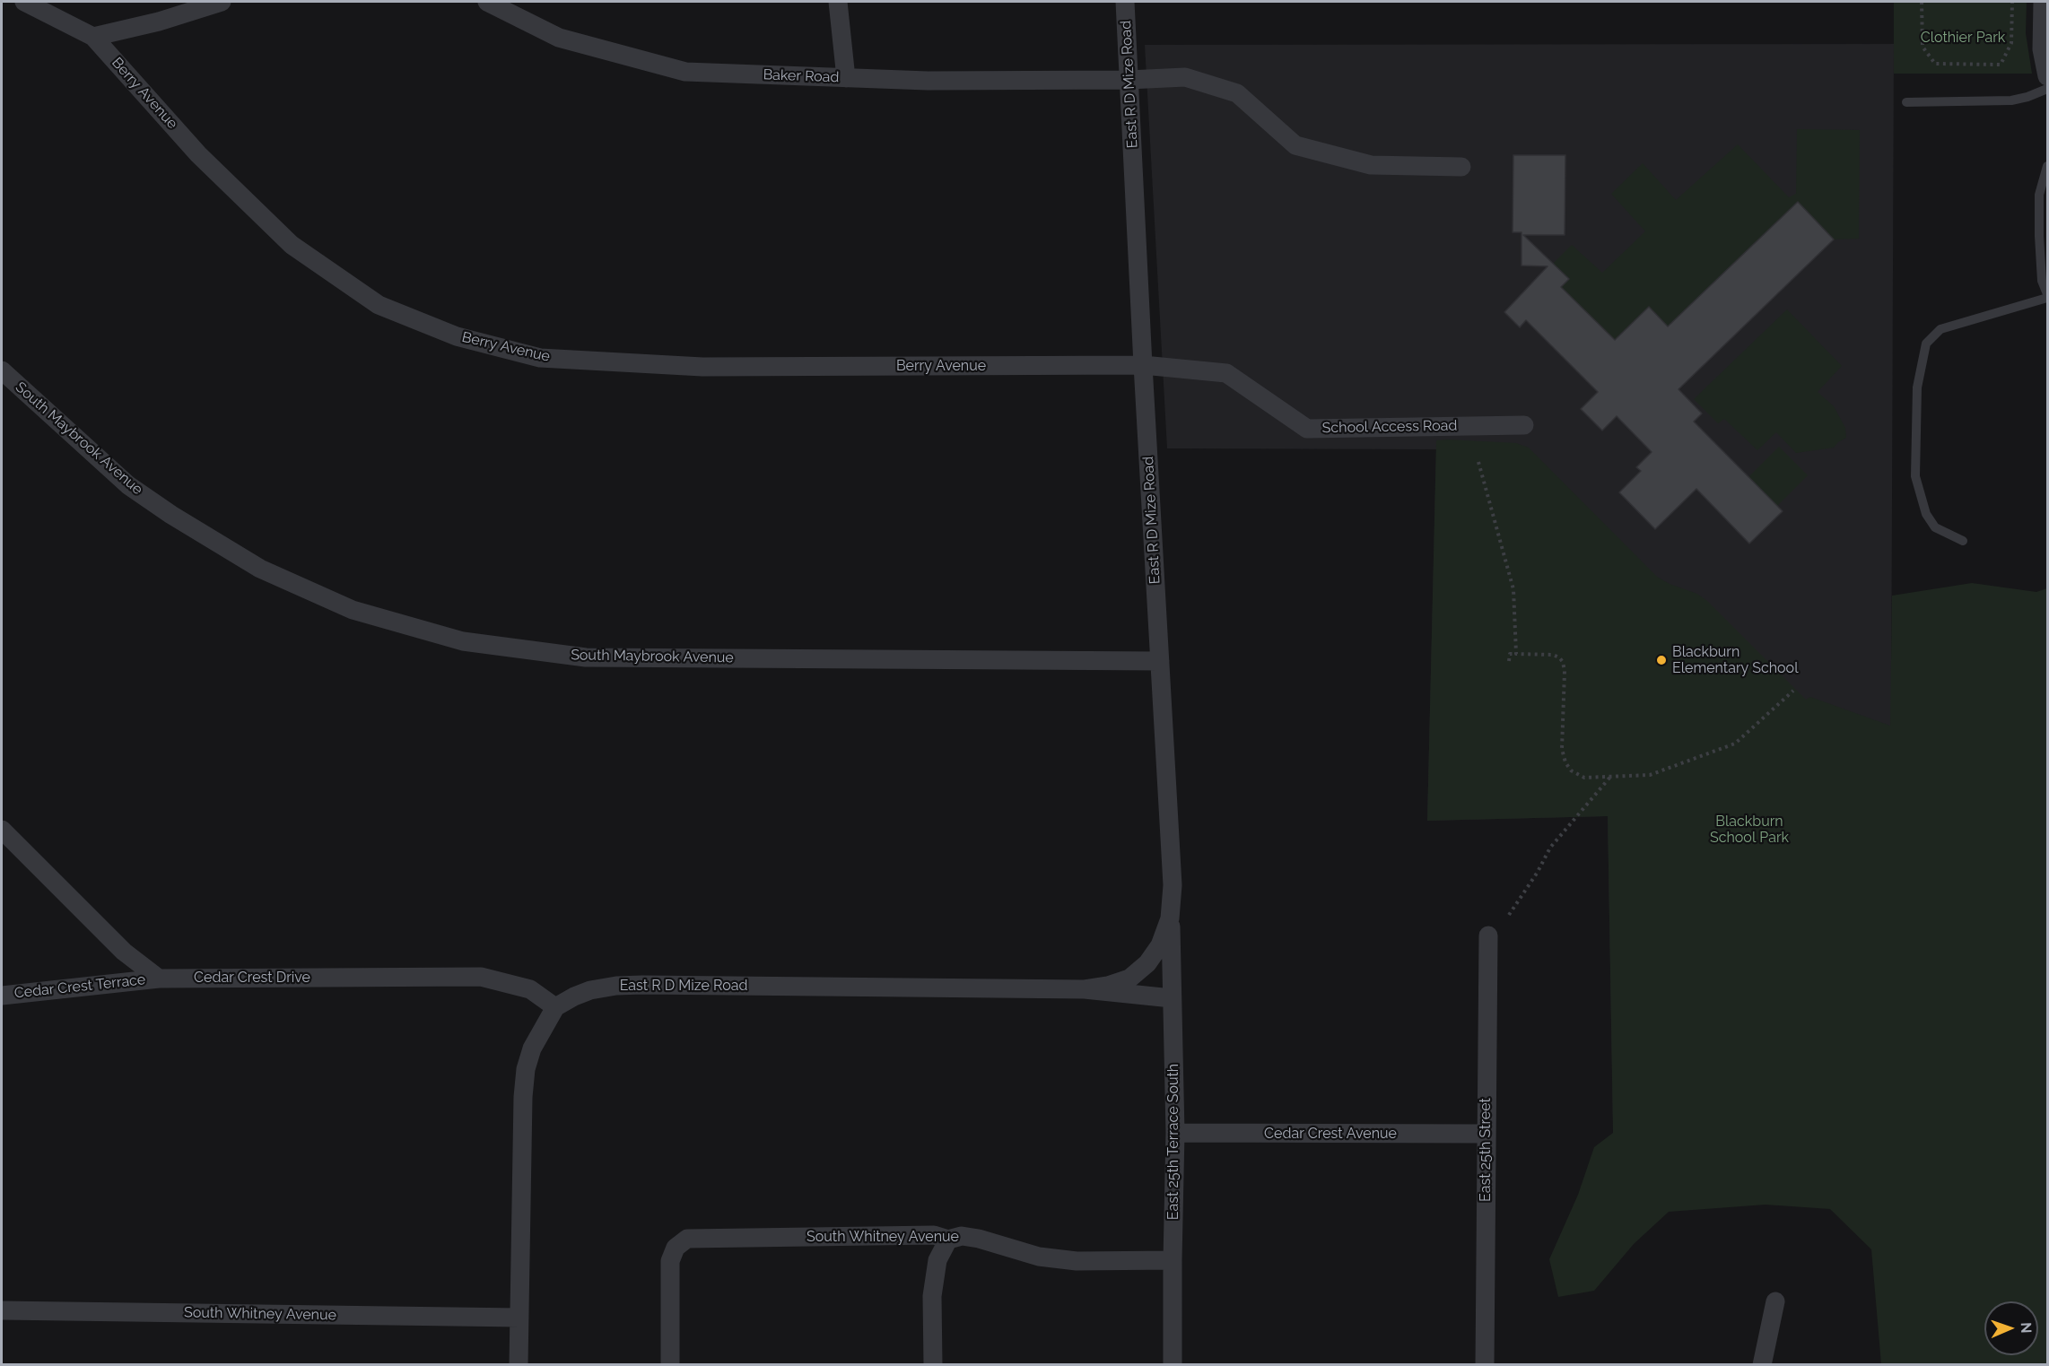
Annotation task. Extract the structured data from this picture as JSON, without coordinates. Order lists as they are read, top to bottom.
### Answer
{
  "streets": {
    "street": [
      "Baker Road",
      "East R D Mize Road",
      "Berry Avenue",
      "School Access Road",
      "South Maybrook Avenue",
      "Cedar Crest Drive",
      "Cedar Crest Terrace",
      "Cedar Crest Avenue",
      "East 25th Terrace South",
      "East 25th Street",
      "South Whitney Avenue"
    ]
  },
  "crossings": [
    ["Baker Road", "East R D Mize Road"],
    ["East R D Mize Road", "Berry Avenue"],
    ["East R D Mize Road", "School Access Road"],
    ["East R D Mize Road", "South Maybrook Avenue"],
    ["East R D Mize Road", "Cedar Crest Drive"],
    ["East R D Mize Road", "East 25th Terrace South"],
    ["Berry Avenue", "School Access Road"],
    ["Cedar Crest Drive", "Cedar Crest Terrace"],
    ["Cedar Crest Avenue", "East 25th Terrace South"],
    ["Cedar Crest Avenue", "East 25th Street"],
    ["East 25th Terrace South", "South Whitney Avenue"]
  ],
  "parks": ["Clothier Park", "Blackburn School Park"],
  "places": ["Blackburn Elementary School"],
  "north": "right"
}
